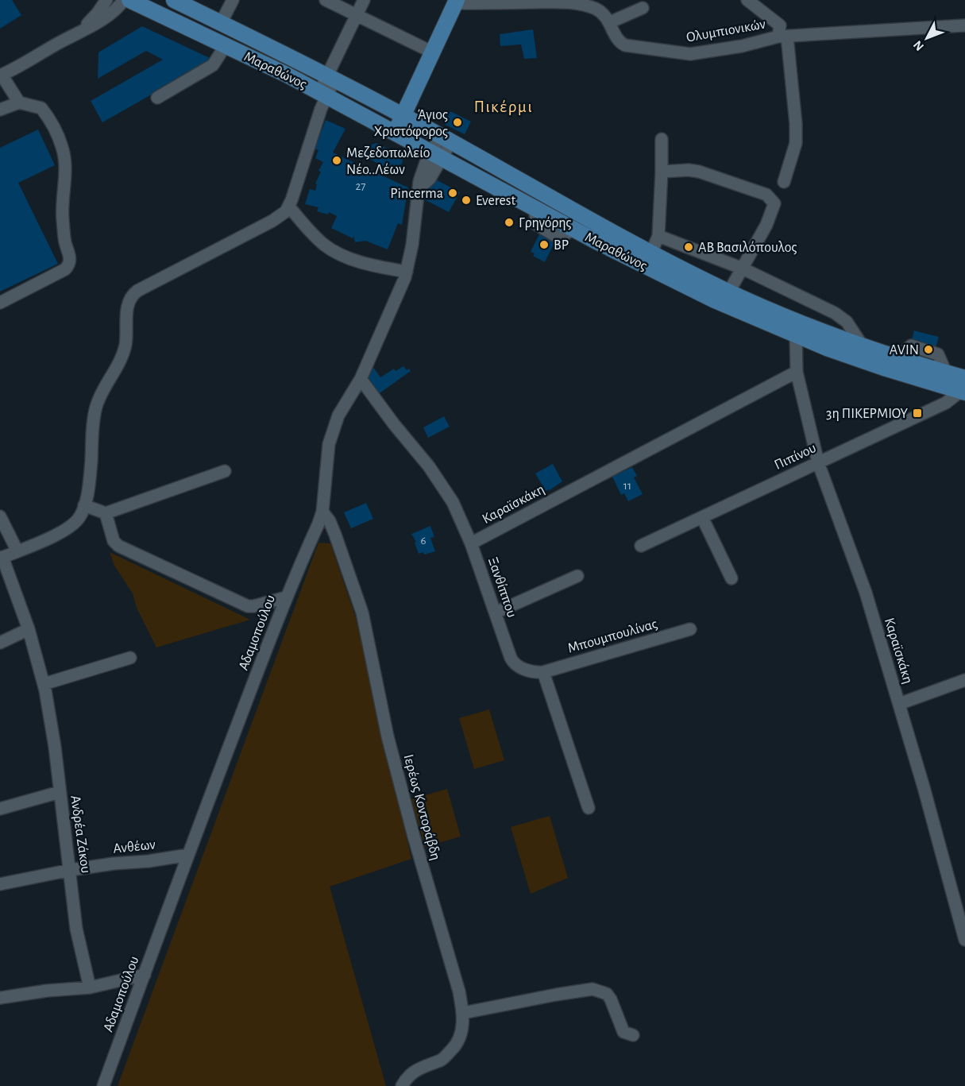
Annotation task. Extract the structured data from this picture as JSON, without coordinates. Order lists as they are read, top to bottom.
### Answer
{
  "streets": {
    "main road": ["Μαραθώνος"],
    "street": [
      "Ολυμπιονικών",
      "Πιπίνου",
      "Καραϊσκάκη",
      "Ξανθίππου",
      "Αδαμοπούλου",
      "Μπουμπουλίνας",
      "Ιερέως Κοντοράβδη",
      "Ανδρέα Ζάκου",
      "Ανθέων"
    ]
  },
  "crossings": [
    ["Μαραθώνος", "Πιπίνου"],
    ["Μαραθώνος", "Καραϊσκάκη"],
    ["Μαραθώνος", "Αδαμοπούλου"],
    ["Πιπίνου", "Καραϊσκάκη"],
    ["Καραϊσκάκη", "Ξανθίππου"],
    ["Ξανθίππου", "Αδαμοπούλου"],
    ["Ξανθίππου", "Μπουμπουλίνας"],
    ["Αδαμοπούλου", "Ιερέως Κοντοράβδη"],
    ["Αδαμοπούλου", "Ανθέων"],
    ["Ανδρέα Ζάκου", "Ανθέων"]
  ],
  "districts": ["Πικέρμι"],
  "places": {
    "other": [
      "Άγιος Χριστόφορος",
      "Μεζεδοπωλείο Νέο..Λέων",
      "Pincerma",
      "Everest",
      "Γρηγόρης",
      "BP",
      "ΑΒ Βασιλόπουλος",
      "AVIN"
    ],
    "transit": ["3η ΠΙΚΕΡΜΙΟΥ"]
  },
  "house_numbers": ["27", "11", "6"],
  "north": "bottom left"
}
